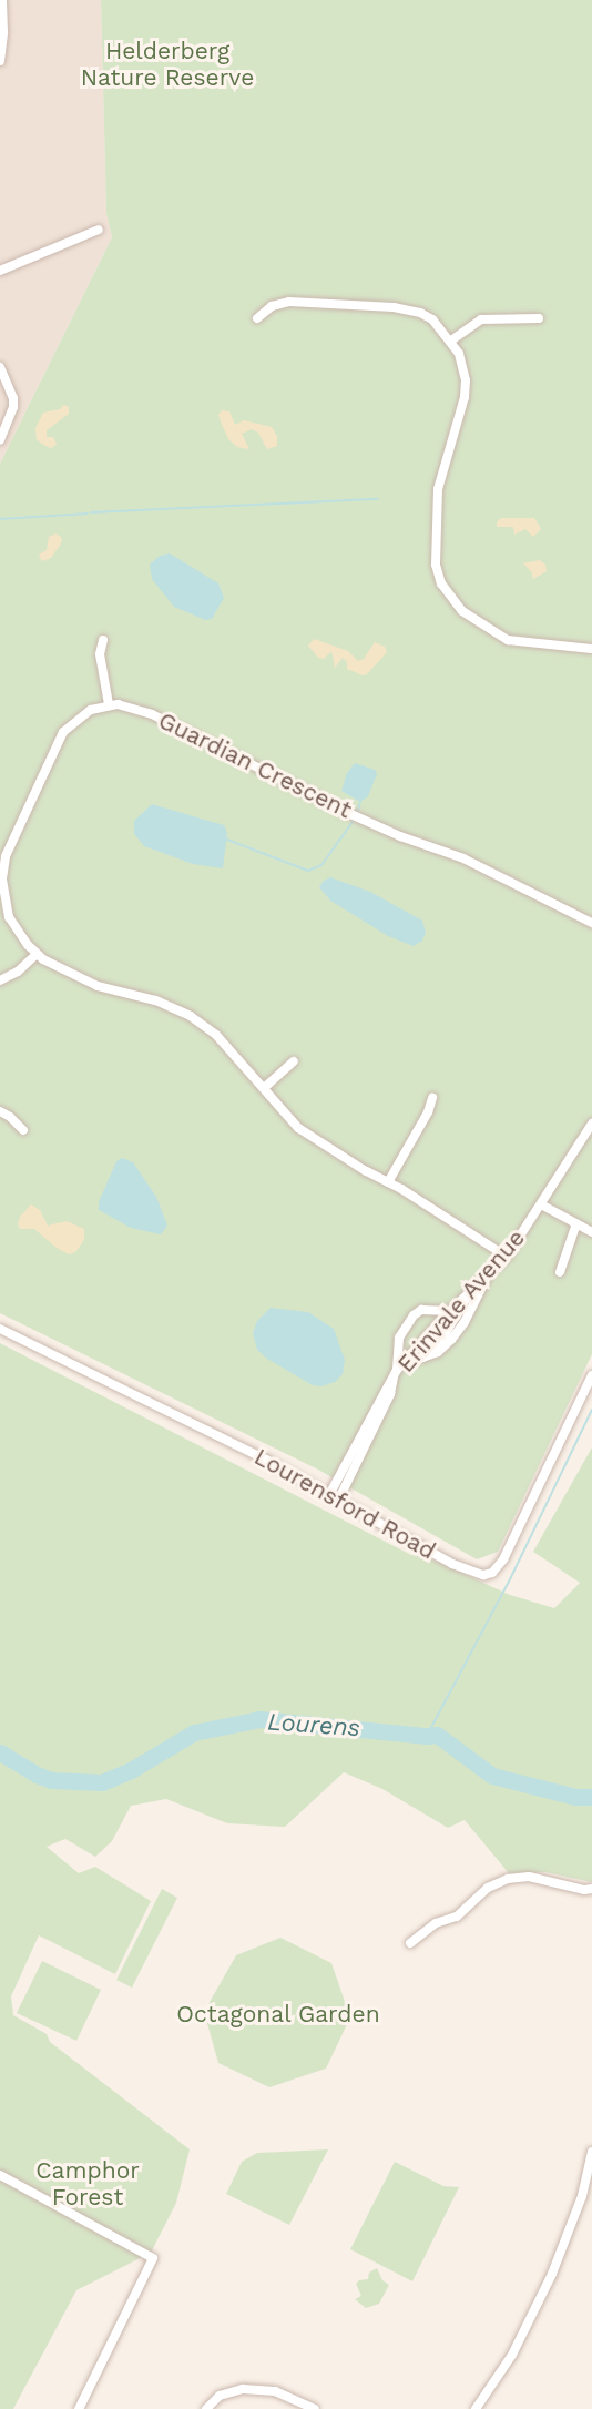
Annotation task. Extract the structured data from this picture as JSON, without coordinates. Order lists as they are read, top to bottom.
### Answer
{
  "streets": {
    "street": ["Guardian Crescent", "Erinvale Avenue", "Lourensford Road"]
  },
  "crossings": [
    ["Erinvale Avenue", "Lourensford Road"]
  ],
  "water": ["Lourens"],
  "parks": ["Helderberg Nature Reserve", "Octagonal Garden", "Camphor Forest"]
}
